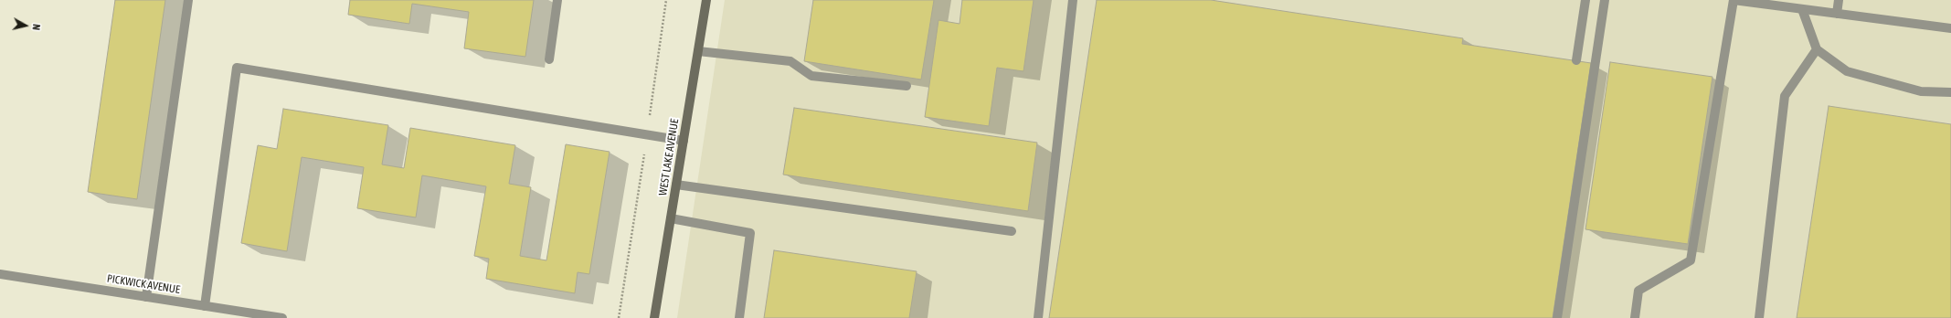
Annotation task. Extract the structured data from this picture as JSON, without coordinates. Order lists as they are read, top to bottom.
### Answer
{
  "streets": {
    "street": ["WEST LAKE AVENUE", "PICKWICK AVENUE"]
  },
  "north": "right"
}
